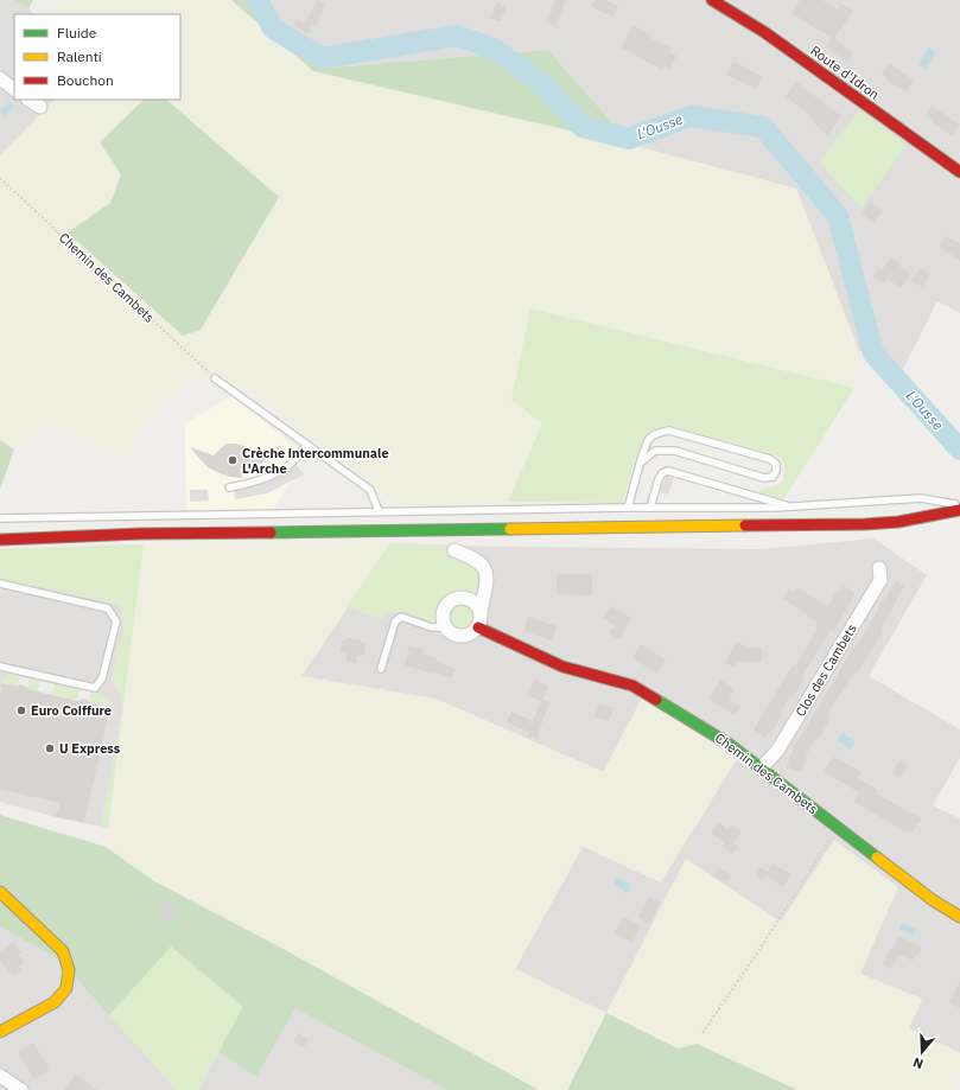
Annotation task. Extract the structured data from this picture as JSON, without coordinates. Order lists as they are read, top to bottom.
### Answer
{
  "streets": {
    "street": ["Route d'Idron", "Chemin des Cambets", "Clos des Cambets"]
  },
  "crossings": [
    ["Chemin des Cambets", "Clos des Cambets"]
  ],
  "water": ["L'Ousse"],
  "places": ["Crèche intercommunale L'Arche", "Euro Coiffure", "U Express"],
  "legend": ["Fluide", "Ralenti", "Bouchon"],
  "north": "bottom"
}
